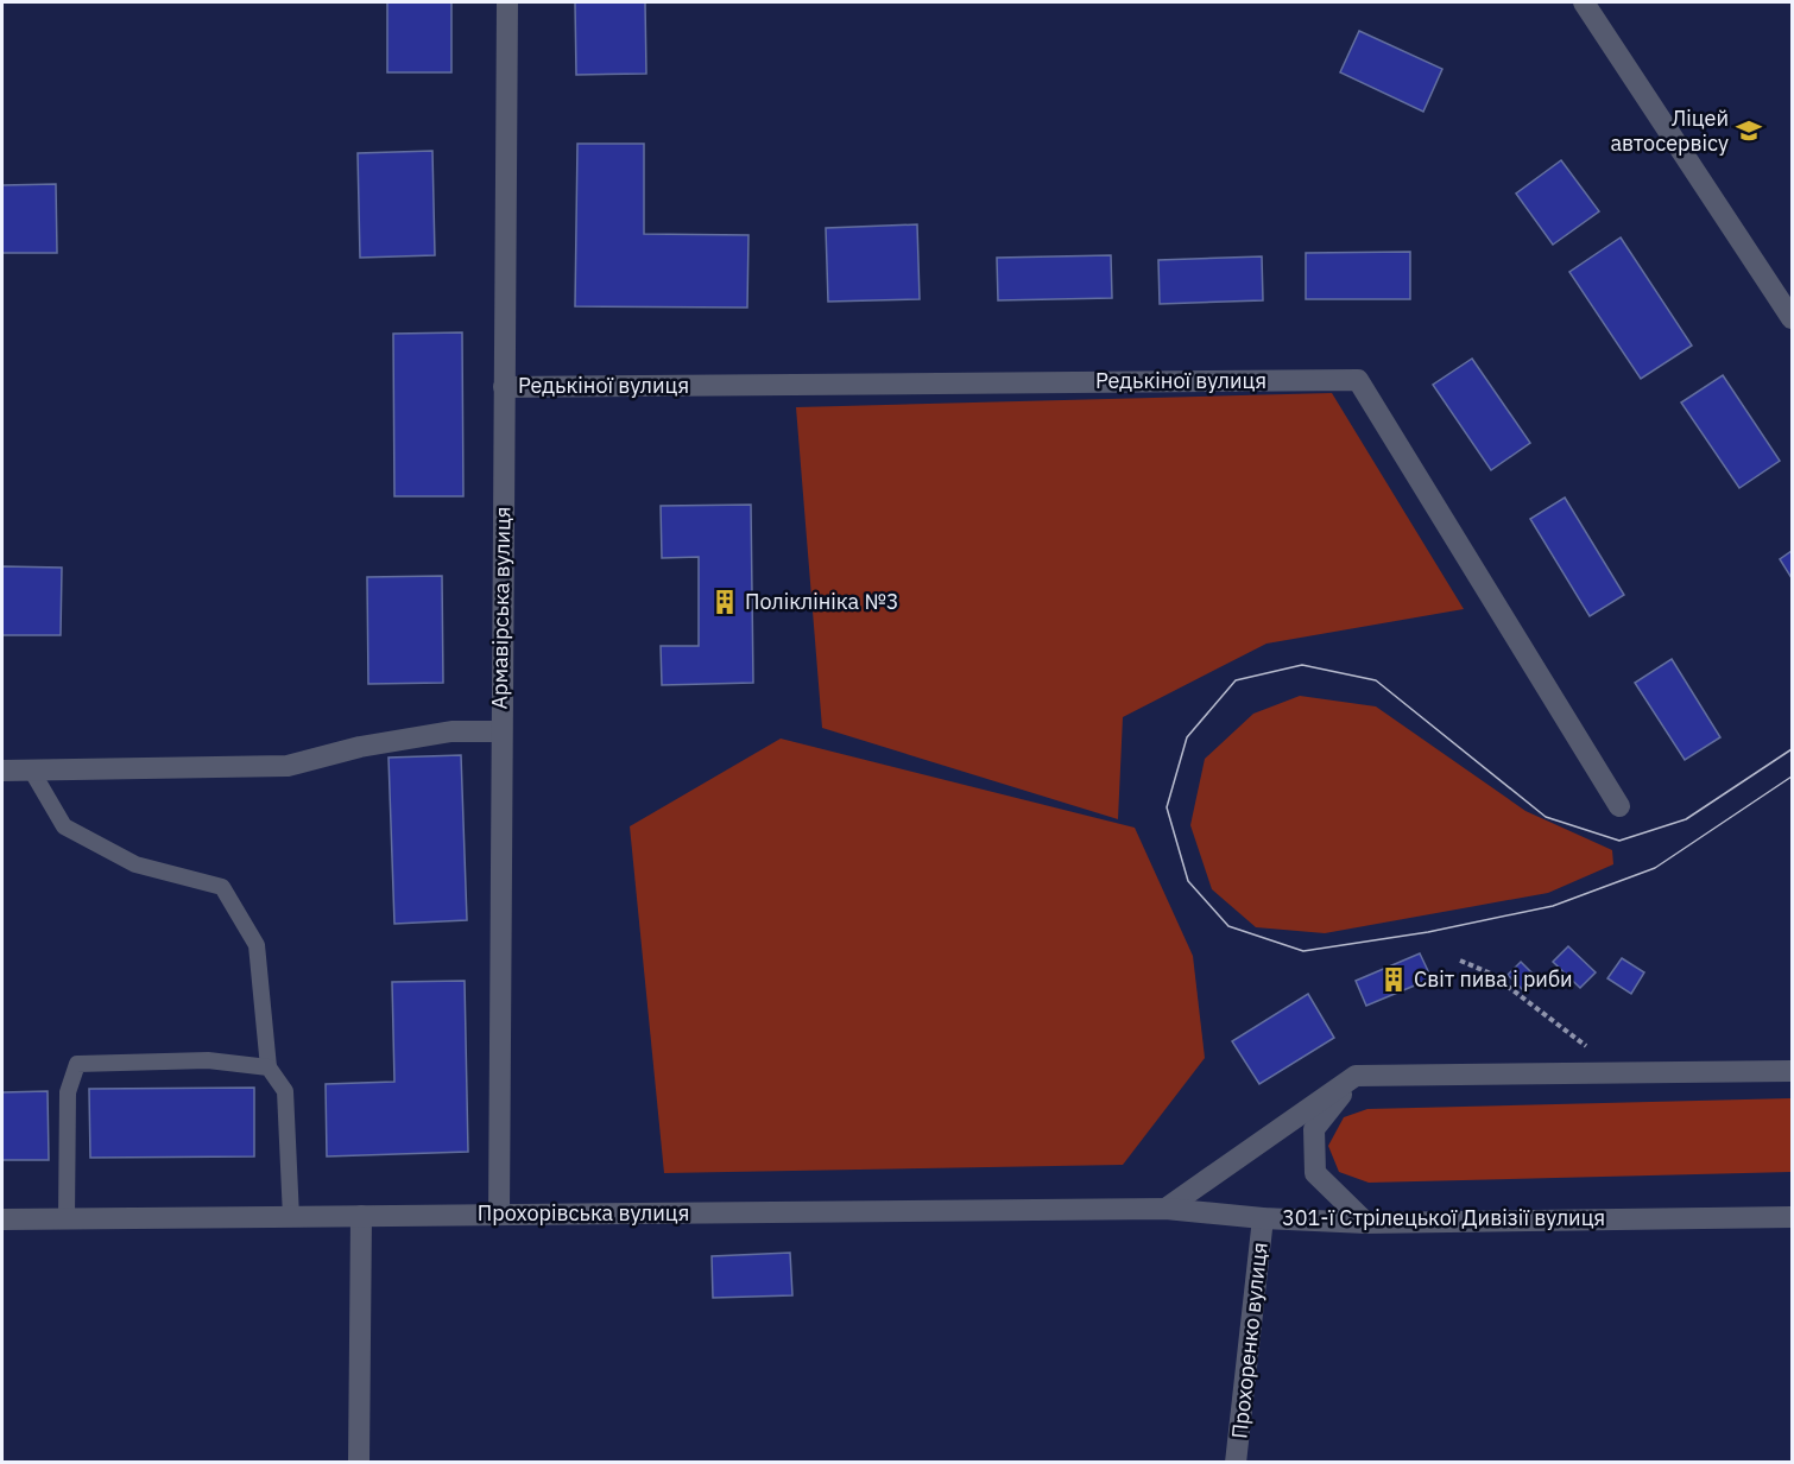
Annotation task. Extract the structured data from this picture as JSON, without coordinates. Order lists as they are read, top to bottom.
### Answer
{
  "streets": {
    "street": [
      "Редькіної вулиця",
      "Армавірська вулиця",
      "Прохорівська вулиця",
      "301-ї Стрілецької Дивізії вулиця",
      "Прохоренко вулиця"
    ]
  },
  "crossings": [
    ["Редькіної вулиця", "Армавірська вулиця"],
    ["Армавірська вулиця", "Прохорівська вулиця"],
    ["Прохорівська вулиця", "301-ї Стрілецької Дивізії вулиця"],
    ["301-ї Стрілецької Дивізії вулиця", "Прохоренко вулиця"]
  ],
  "places": {
    "school or university": ["Ліцей автосервісу"],
    "building": ["Поліклініка №3", "Світ пива і риби"]
  }
}
